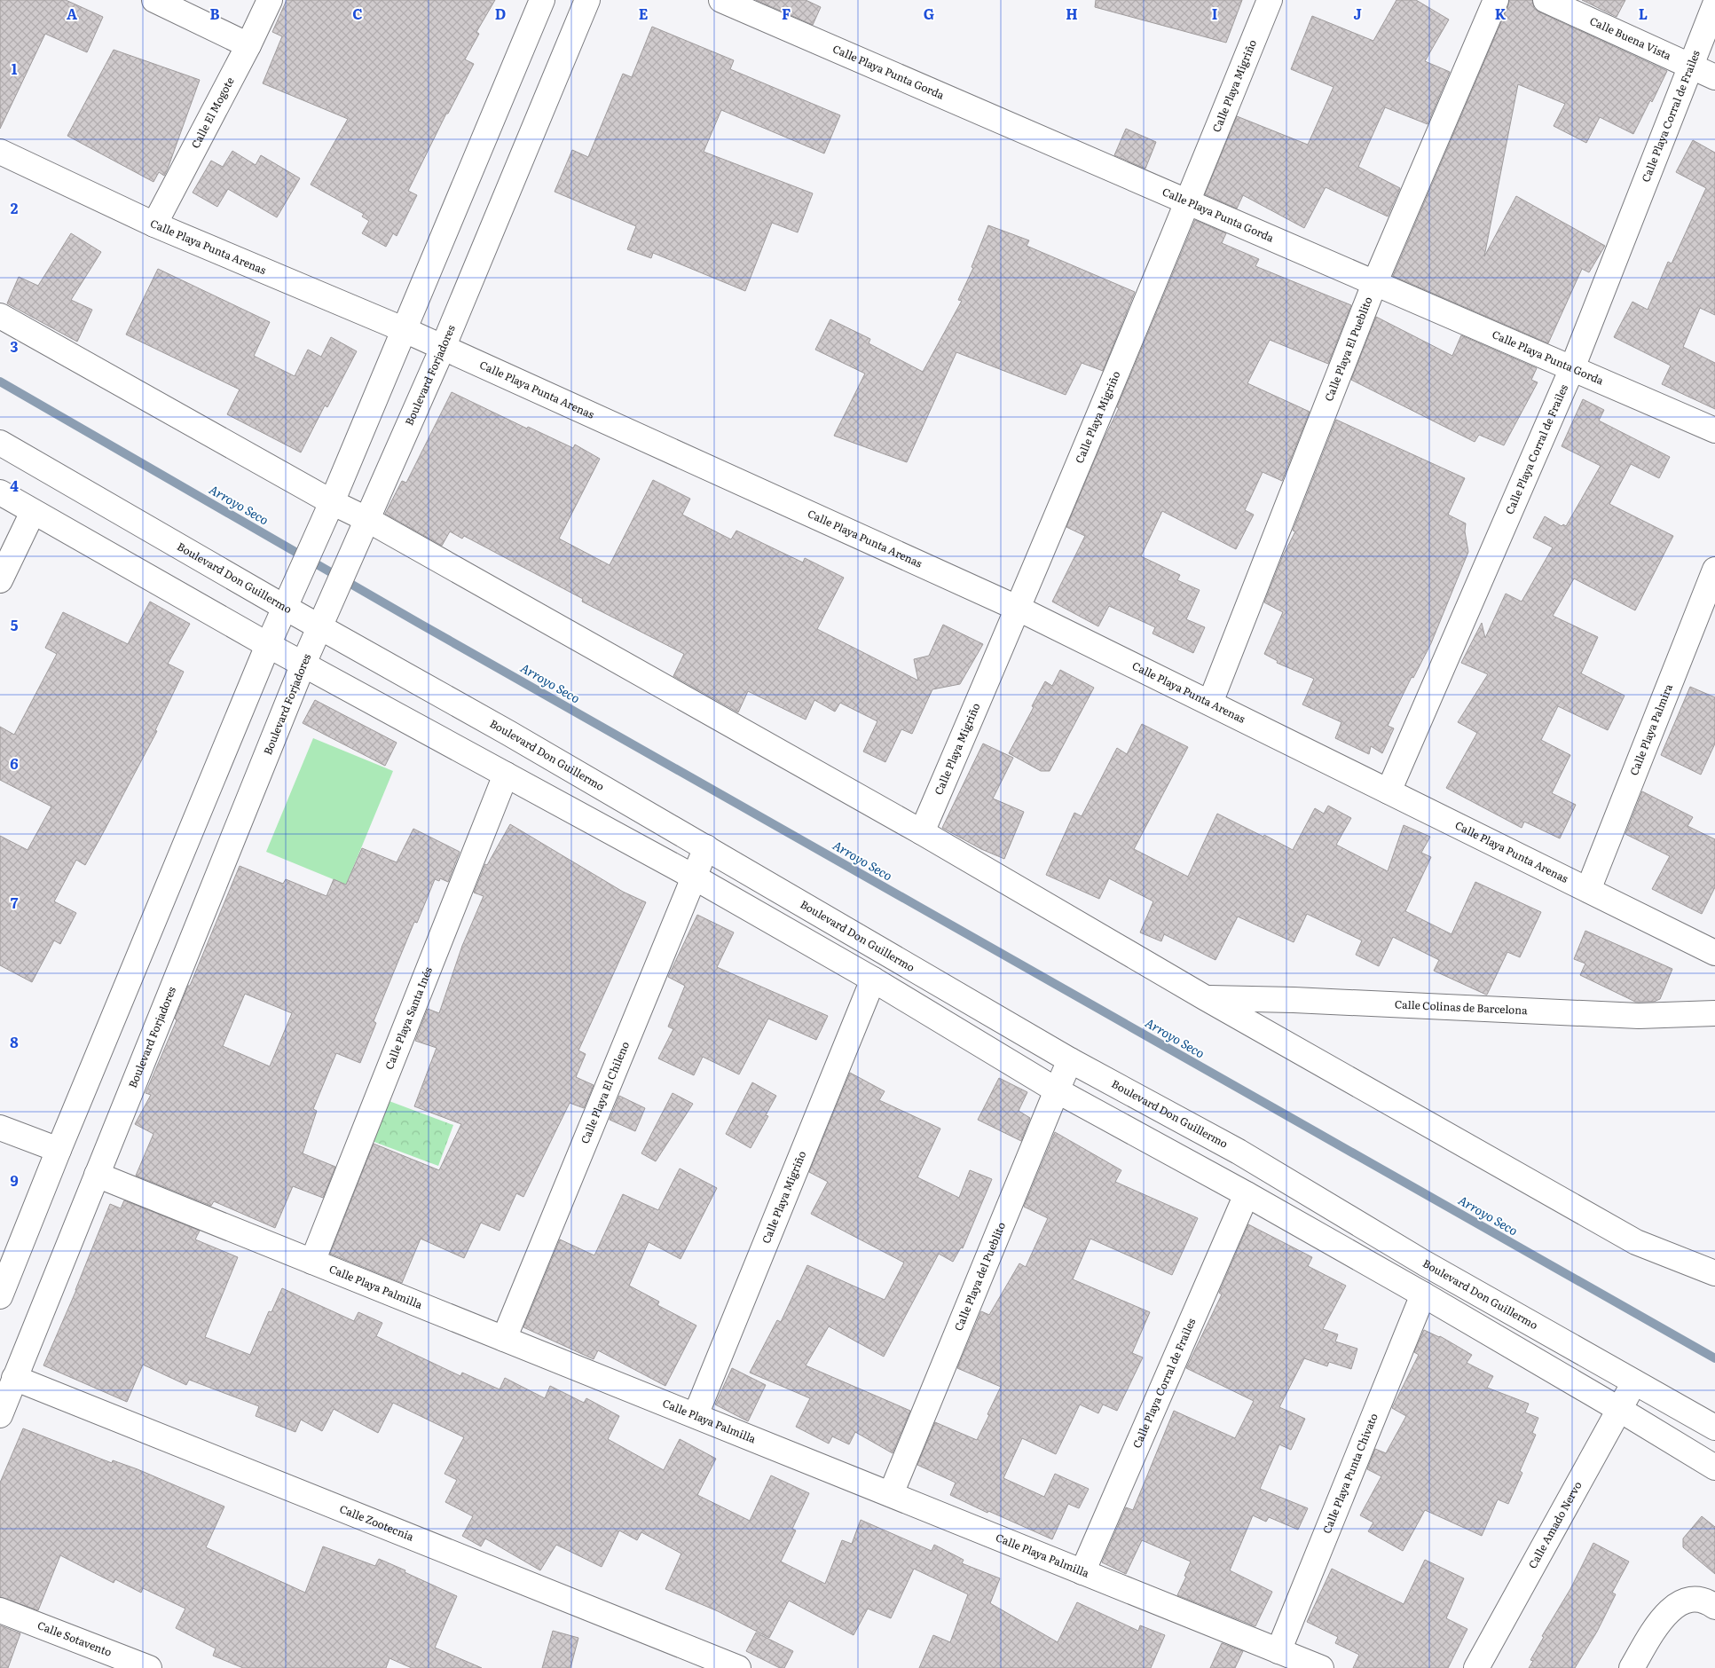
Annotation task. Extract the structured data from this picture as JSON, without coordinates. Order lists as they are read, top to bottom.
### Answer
{
  "streets": {
    "street": [
      "Calle Buena Vista",
      "Calle Playa Punta Gorda",
      "Calle Playa Migriño",
      "Calle El Mogote",
      "Calle Playa Corral de Frailes",
      "Calle Playa Punta Arenas",
      "Calle Playa El Pueblito",
      "Boulevard Forjadores",
      "Boulevard Don Guillermo",
      "Calle Playa Palmira",
      "Calle Colinas de Barcelona",
      "Calle Playa Santa Inés",
      "Calle Playa El Chileno",
      "Calle Playa del Pueblito",
      "Calle Playa Palmilla",
      "Calle Playa Punta Chivato",
      "Calle Zootecnia",
      "Calle Amado Nervo",
      "Calle Sotavento"
    ]
  },
  "crossings": [
    ["Calle Buena Vista", "Calle Playa Corral de Frailes"],
    ["Calle Playa Punta Gorda", "Calle Playa Migriño"],
    ["Calle Playa Punta Gorda", "Calle Playa Corral de Frailes"],
    ["Calle Playa Punta Gorda", "Calle Playa El Pueblito"],
    ["Calle Playa Migriño", "Calle Playa Punta Arenas"],
    ["Calle Playa Migriño", "Calle Playa Palmilla"],
    ["Calle El Mogote", "Calle Playa Punta Arenas"],
    ["Calle Playa Corral de Frailes", "Calle Playa Punta Arenas"],
    ["Calle Playa Corral de Frailes", "Calle Playa Palmilla"],
    ["Calle Playa Punta Arenas", "Calle Playa El Pueblito"],
    ["Calle Playa Punta Arenas", "Boulevard Forjadores"],
    ["Calle Playa Punta Arenas", "Calle Playa Palmira"],
    ["Boulevard Forjadores", "Boulevard Don Guillermo"],
    ["Boulevard Forjadores", "Calle Playa Palmilla"],
    ["Boulevard Forjadores", "Calle Zootecnia"],
    ["Boulevard Don Guillermo", "Calle Playa El Chileno"],
    ["Boulevard Don Guillermo", "Calle Playa del Pueblito"],
    ["Boulevard Don Guillermo", "Calle Amado Nervo"],
    ["Calle Playa Santa Inés", "Calle Playa Palmilla"],
    ["Calle Playa El Chileno", "Calle Playa Palmilla"],
    ["Calle Playa del Pueblito", "Calle Playa Palmilla"],
    ["Calle Playa Palmilla", "Calle Playa Punta Chivato"]
  ],
  "water": ["Arroyo Seco"],
  "grid": {
    "columns": [
      "A",
      "B",
      "C",
      "D",
      "E",
      "F",
      "G",
      "H",
      "I",
      "J",
      "K",
      "L"
    ],
    "rows": [
      "1",
      "2",
      "3",
      "4",
      "5",
      "6",
      "7",
      "8",
      "9"
    ]
  }
}
